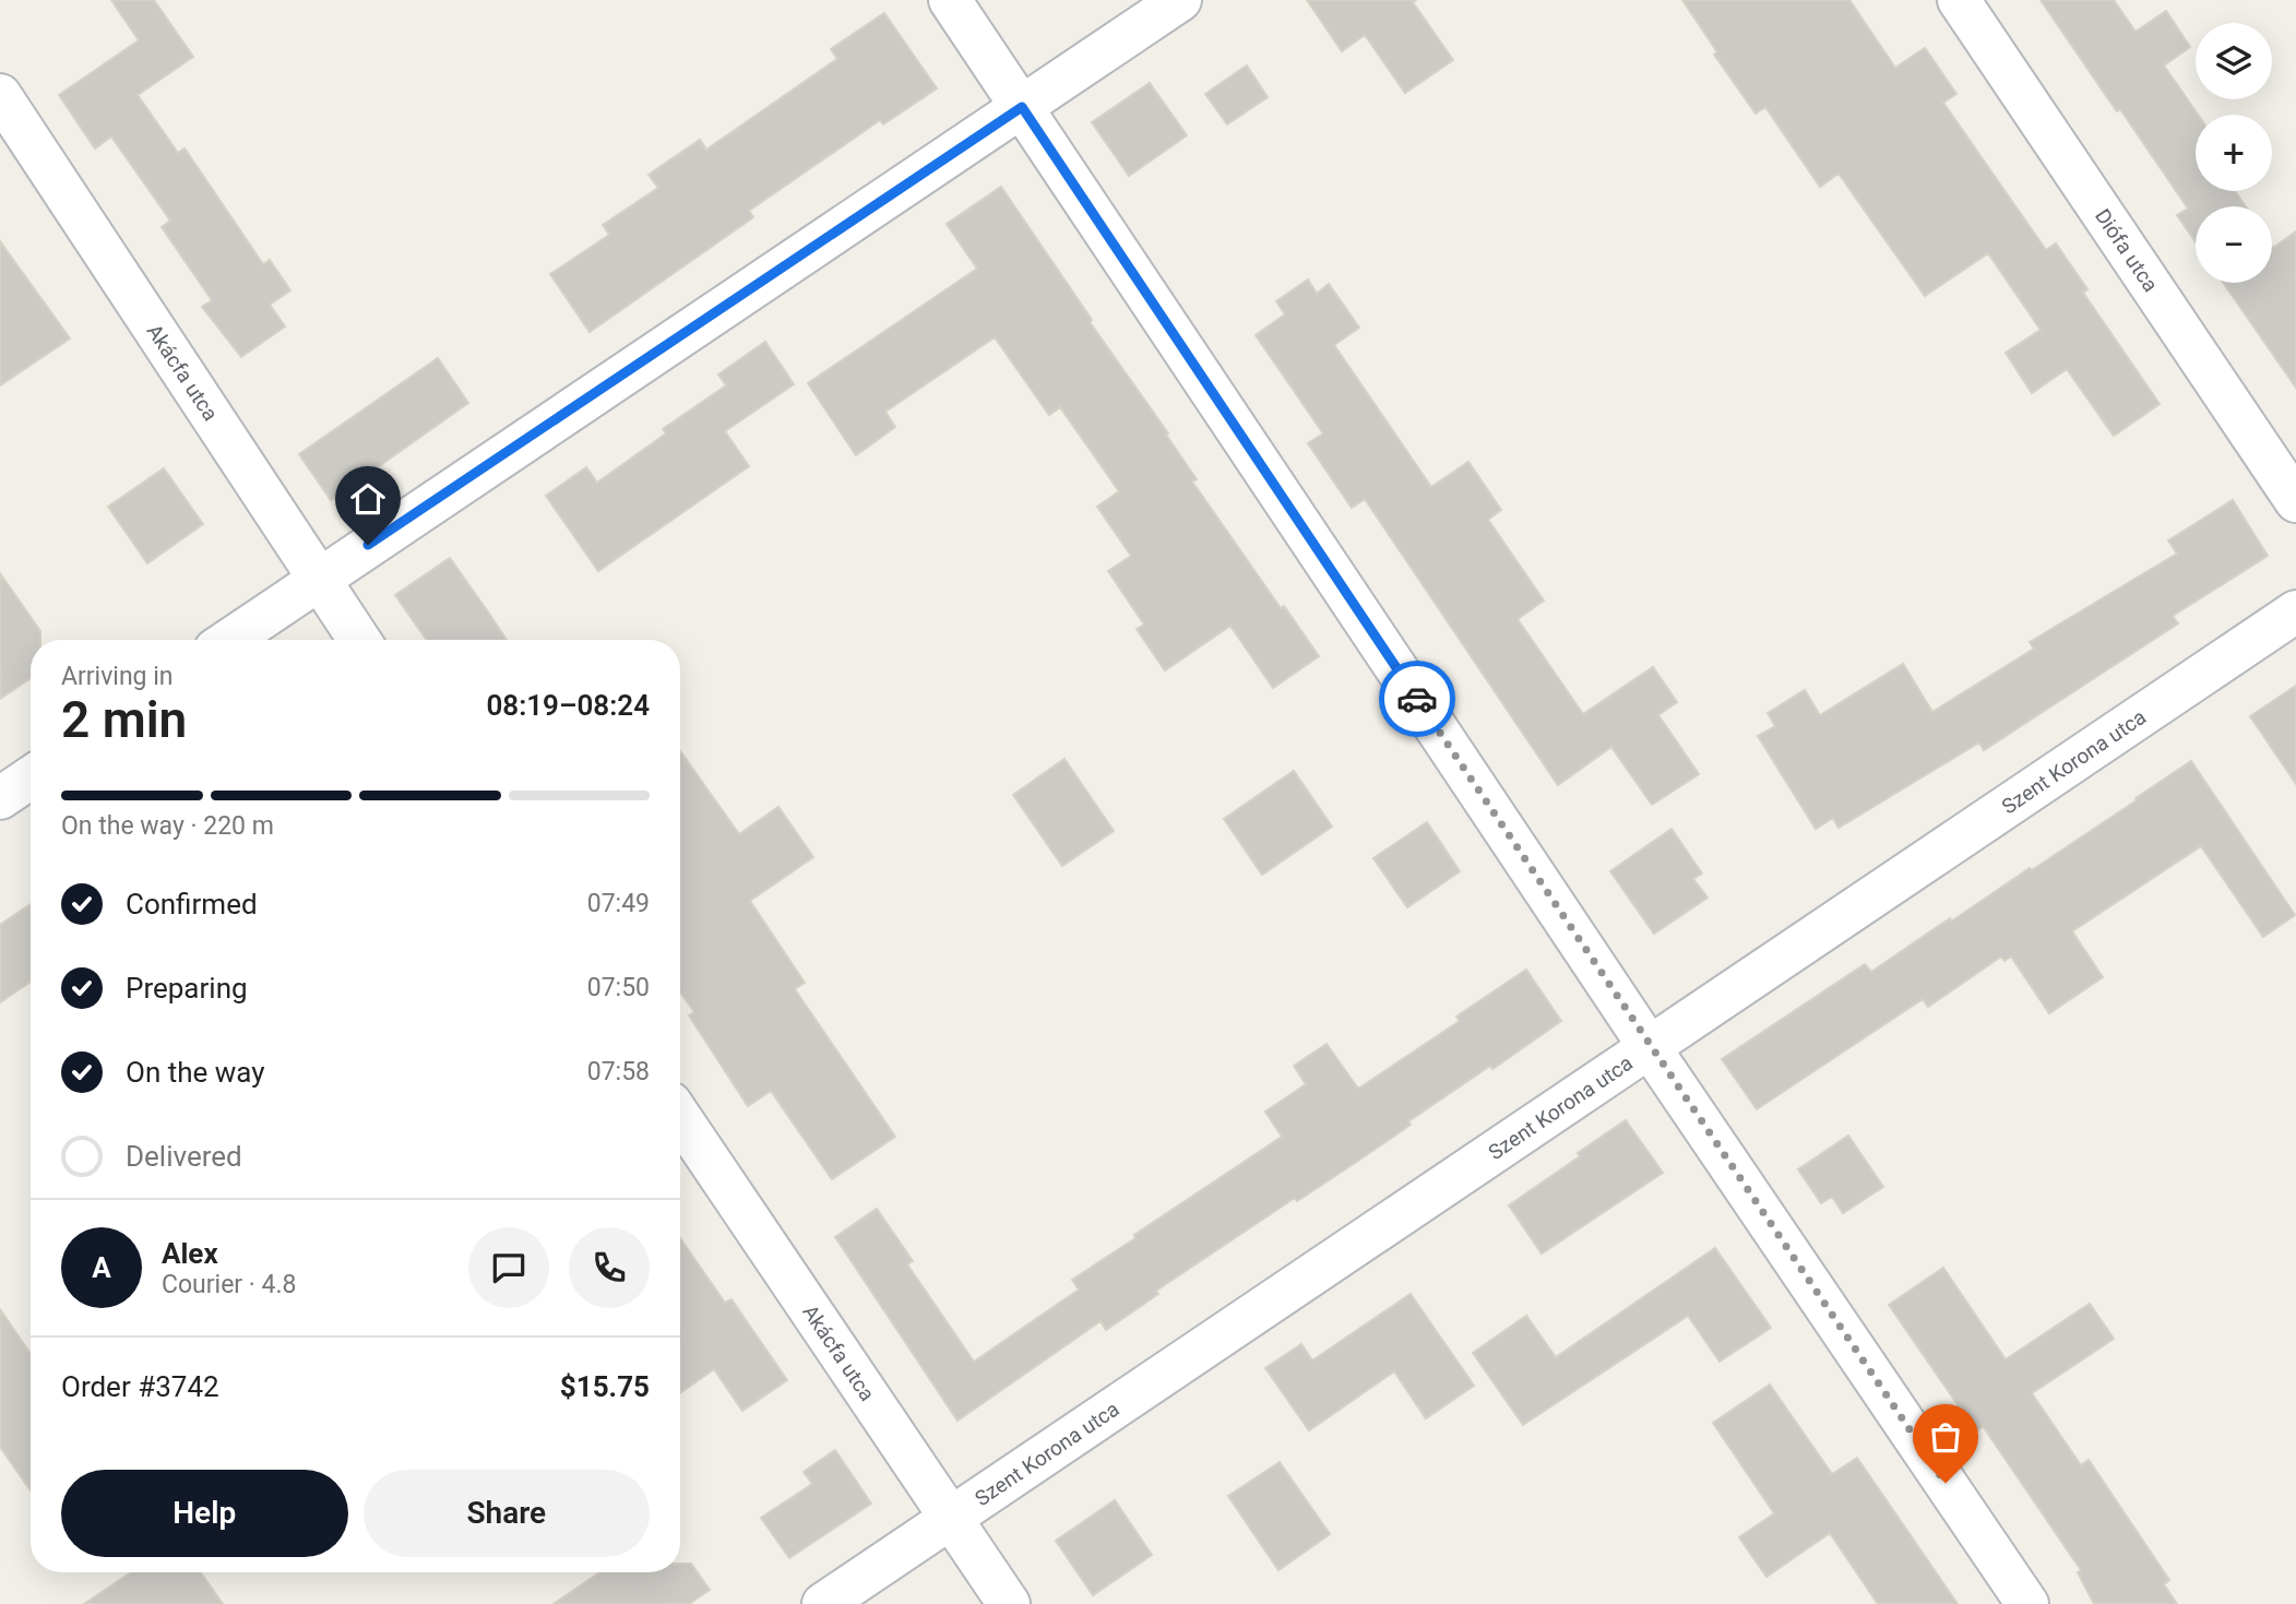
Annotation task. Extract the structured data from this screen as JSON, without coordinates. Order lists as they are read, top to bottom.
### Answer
{
  "streets": {
    "street": ["Diófa utca", "Akácfa utca", "Szent Korona utca"]
  },
  "crossings": [
    ["Akácfa utca", "Szent Korona utca"]
  ],
  "page": {
    "map_buttons": ["+", "−"],
    "heading": ["2 min", "Arriving in", "08:19–08:24"],
    "panel": [
      "Alex",
      "Courier · 4.8",
      "Order #3742",
      "$15.75"
    ],
    "bar": "On the way · 220 m",
    "list": [
      ["Confirmed", "07:49"],
      ["Preparing", "07:50"],
      ["On the way", "07:58"],
      "Delivered"
    ],
    "round": "A",
    "buttons": ["Help", "Share"]
  }
}
